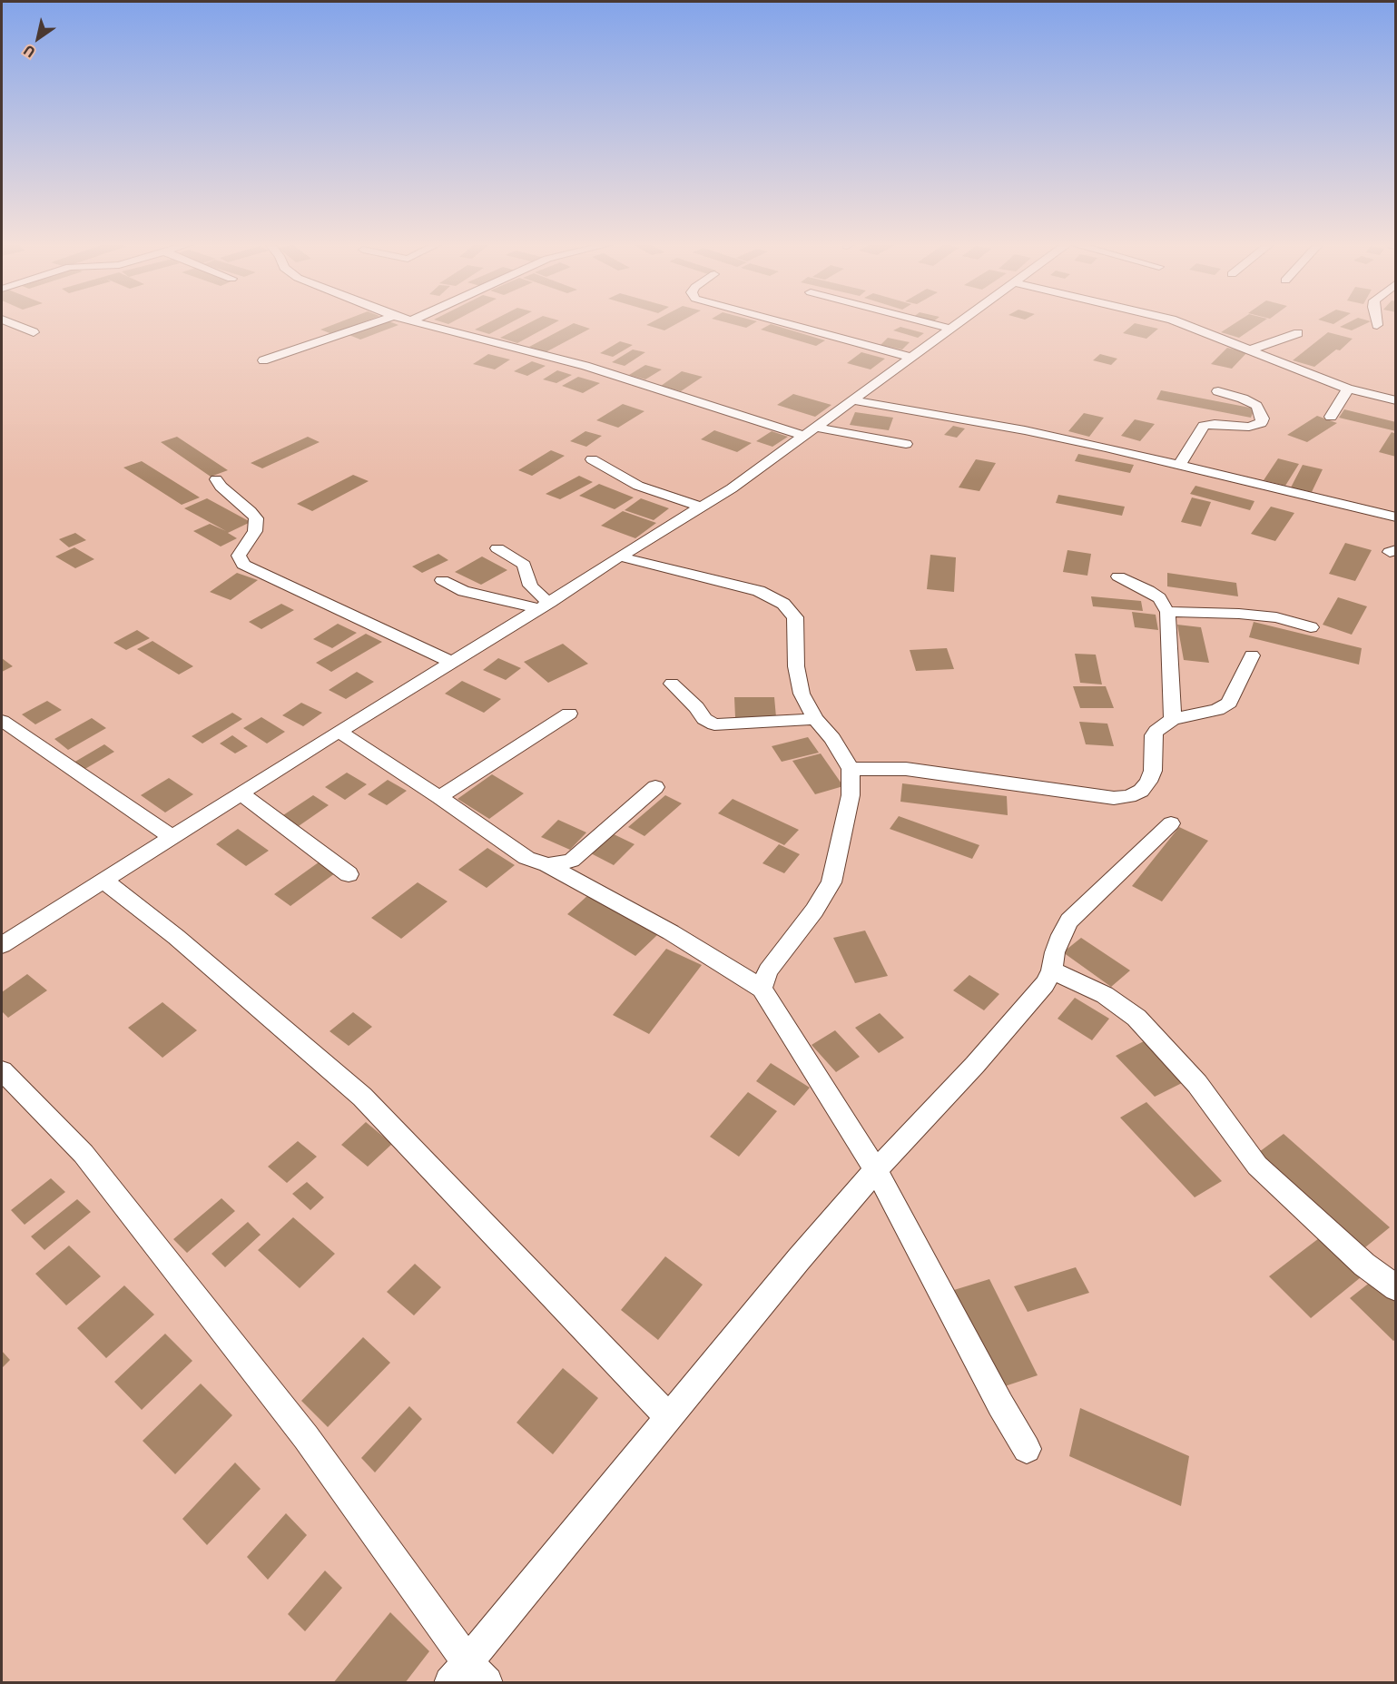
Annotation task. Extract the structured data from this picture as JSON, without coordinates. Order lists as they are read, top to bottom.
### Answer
{
  "north": "bottom left"
}
